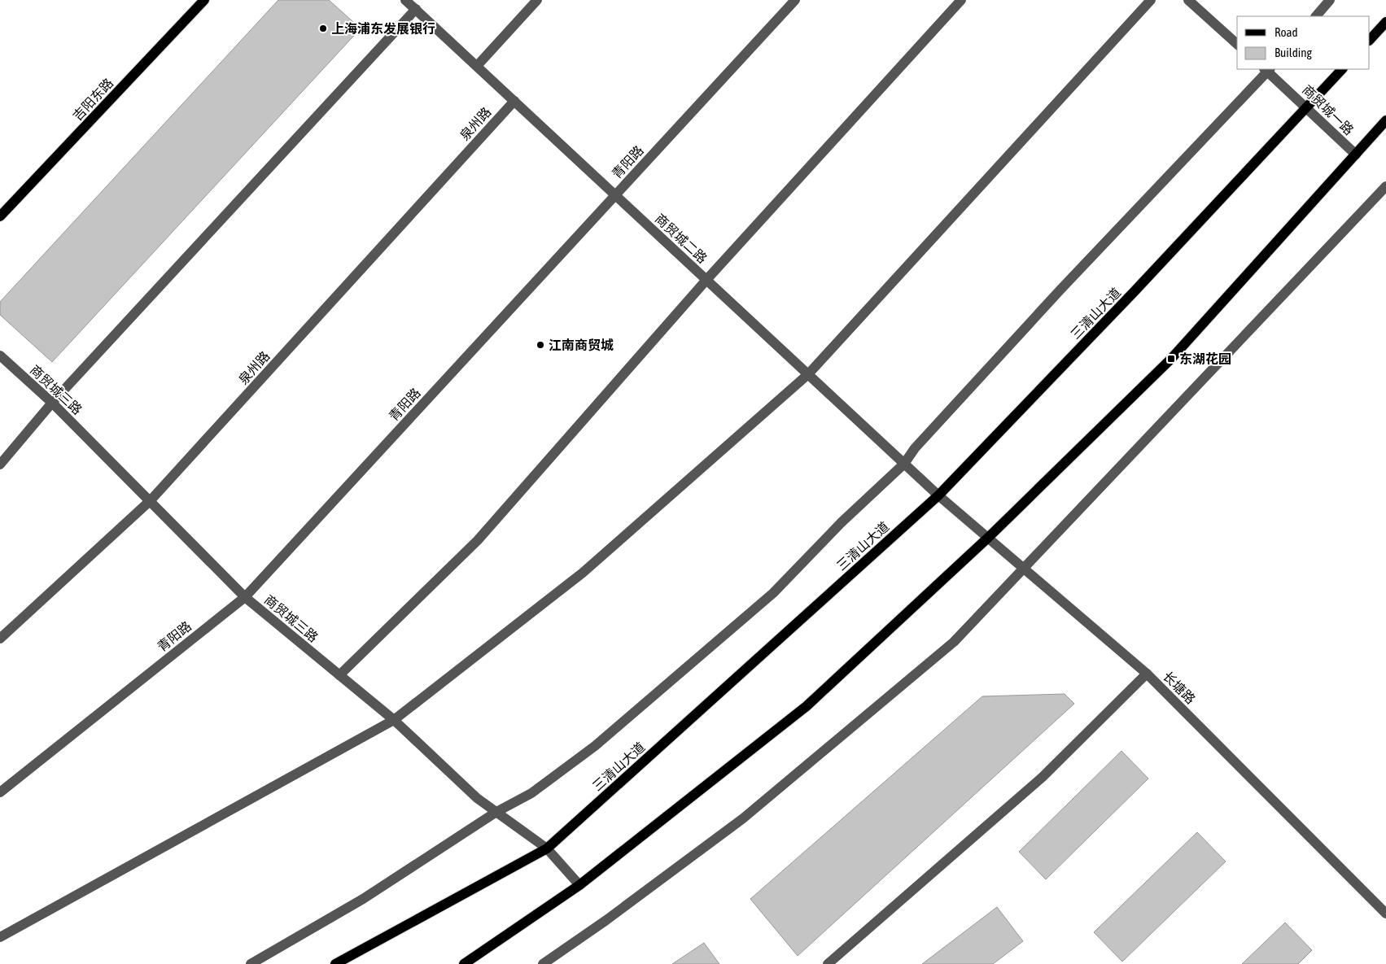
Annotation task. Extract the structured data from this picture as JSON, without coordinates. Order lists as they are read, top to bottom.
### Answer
{
  "streets": {
    "main road": ["吉阳东路", "三清山大道"],
    "street": [
      "商贸城一路",
      "泉州路",
      "青阳路",
      "商贸城二路",
      "商贸城三路",
      "长塘路"
    ]
  },
  "crossings": [
    ["商贸城一路", "三清山大道"],
    ["泉州路", "商贸城二路"],
    ["泉州路", "商贸城三路"],
    ["青阳路", "商贸城二路"],
    ["青阳路", "商贸城三路"],
    ["商贸城二路", "三清山大道"],
    ["商贸城二路", "长塘路"],
    ["三清山大道", "商贸城三路"],
    ["三清山大道", "长塘路"]
  ],
  "places": {
    "other": ["上海浦东发展银行", "江南商贸城"],
    "transit": ["东湖花园"]
  },
  "legend": ["Road", "Building"]
}
